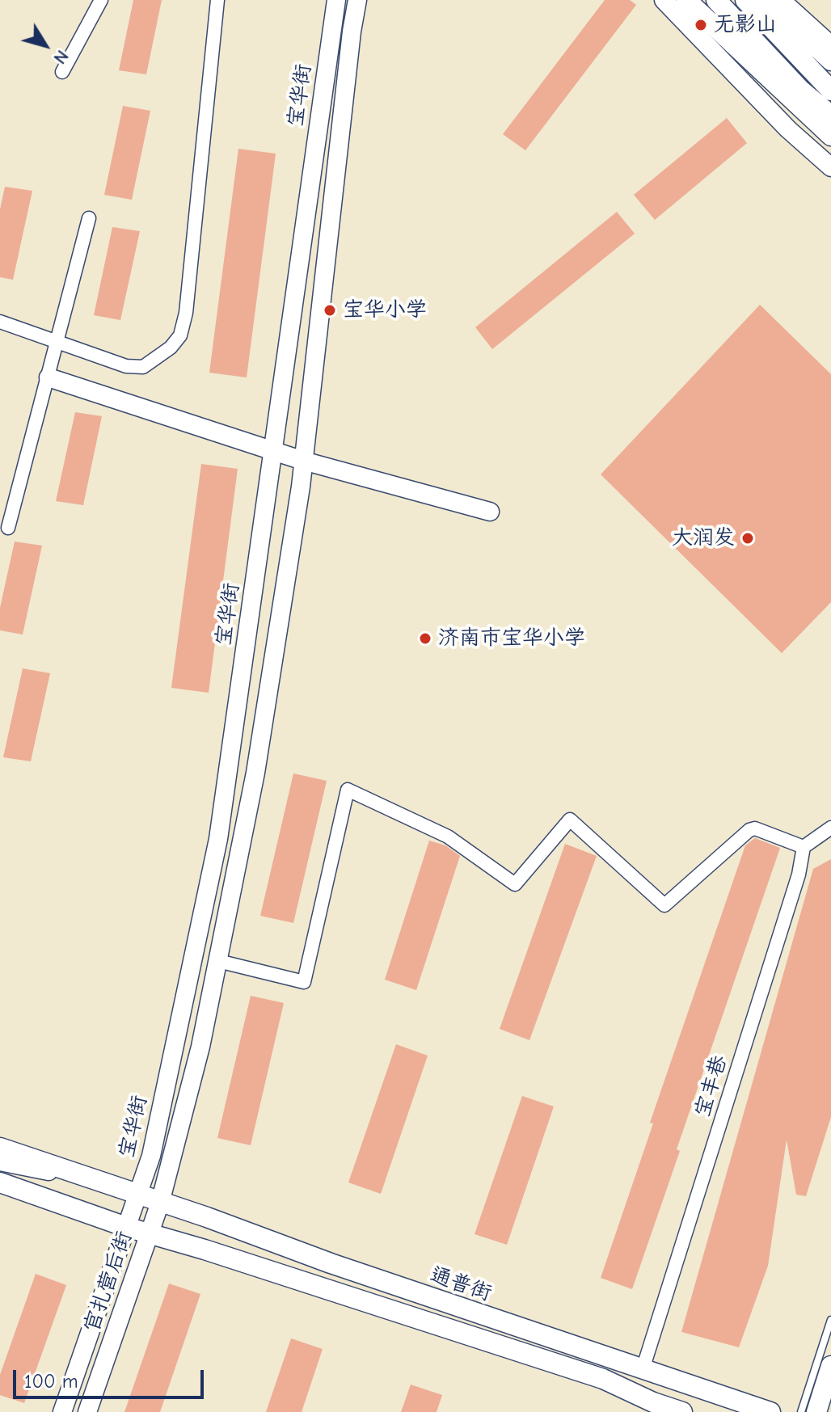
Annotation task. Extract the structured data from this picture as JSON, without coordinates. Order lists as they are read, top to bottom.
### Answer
{
  "streets": {
    "main road": ["宝华街", "官扎营后街", "通普街"],
    "street": ["宝丰巷"]
  },
  "crossings": [
    ["宝华街", "官扎营后街"],
    ["宝华街", "通普街"],
    ["宝丰巷", "通普街"],
    ["官扎营后街", "通普街"]
  ],
  "places": [
    "无影山",
    "宝华小学",
    "大润发",
    "济南市宝华小学"
  ],
  "scale_bar": "100 m",
  "north": "bottom right"
}
